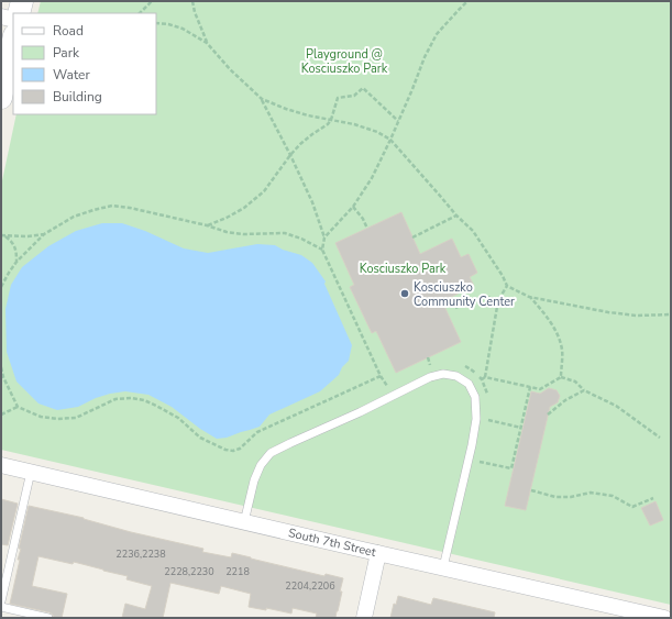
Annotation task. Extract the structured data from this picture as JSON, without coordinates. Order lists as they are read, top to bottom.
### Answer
{
  "streets": {
    "street": ["South 7th Street"]
  },
  "parks": ["Playground @ Kosciuszko Park", "Kosciuszko Park"],
  "places": ["Kosciuszko Community Center"],
  "house_numbers": [
    "2236,2238",
    "2228,2230",
    "2218",
    "2204,2206"
  ],
  "legend": [
    "Road",
    "Park",
    "Water",
    "Building"
  ]
}
